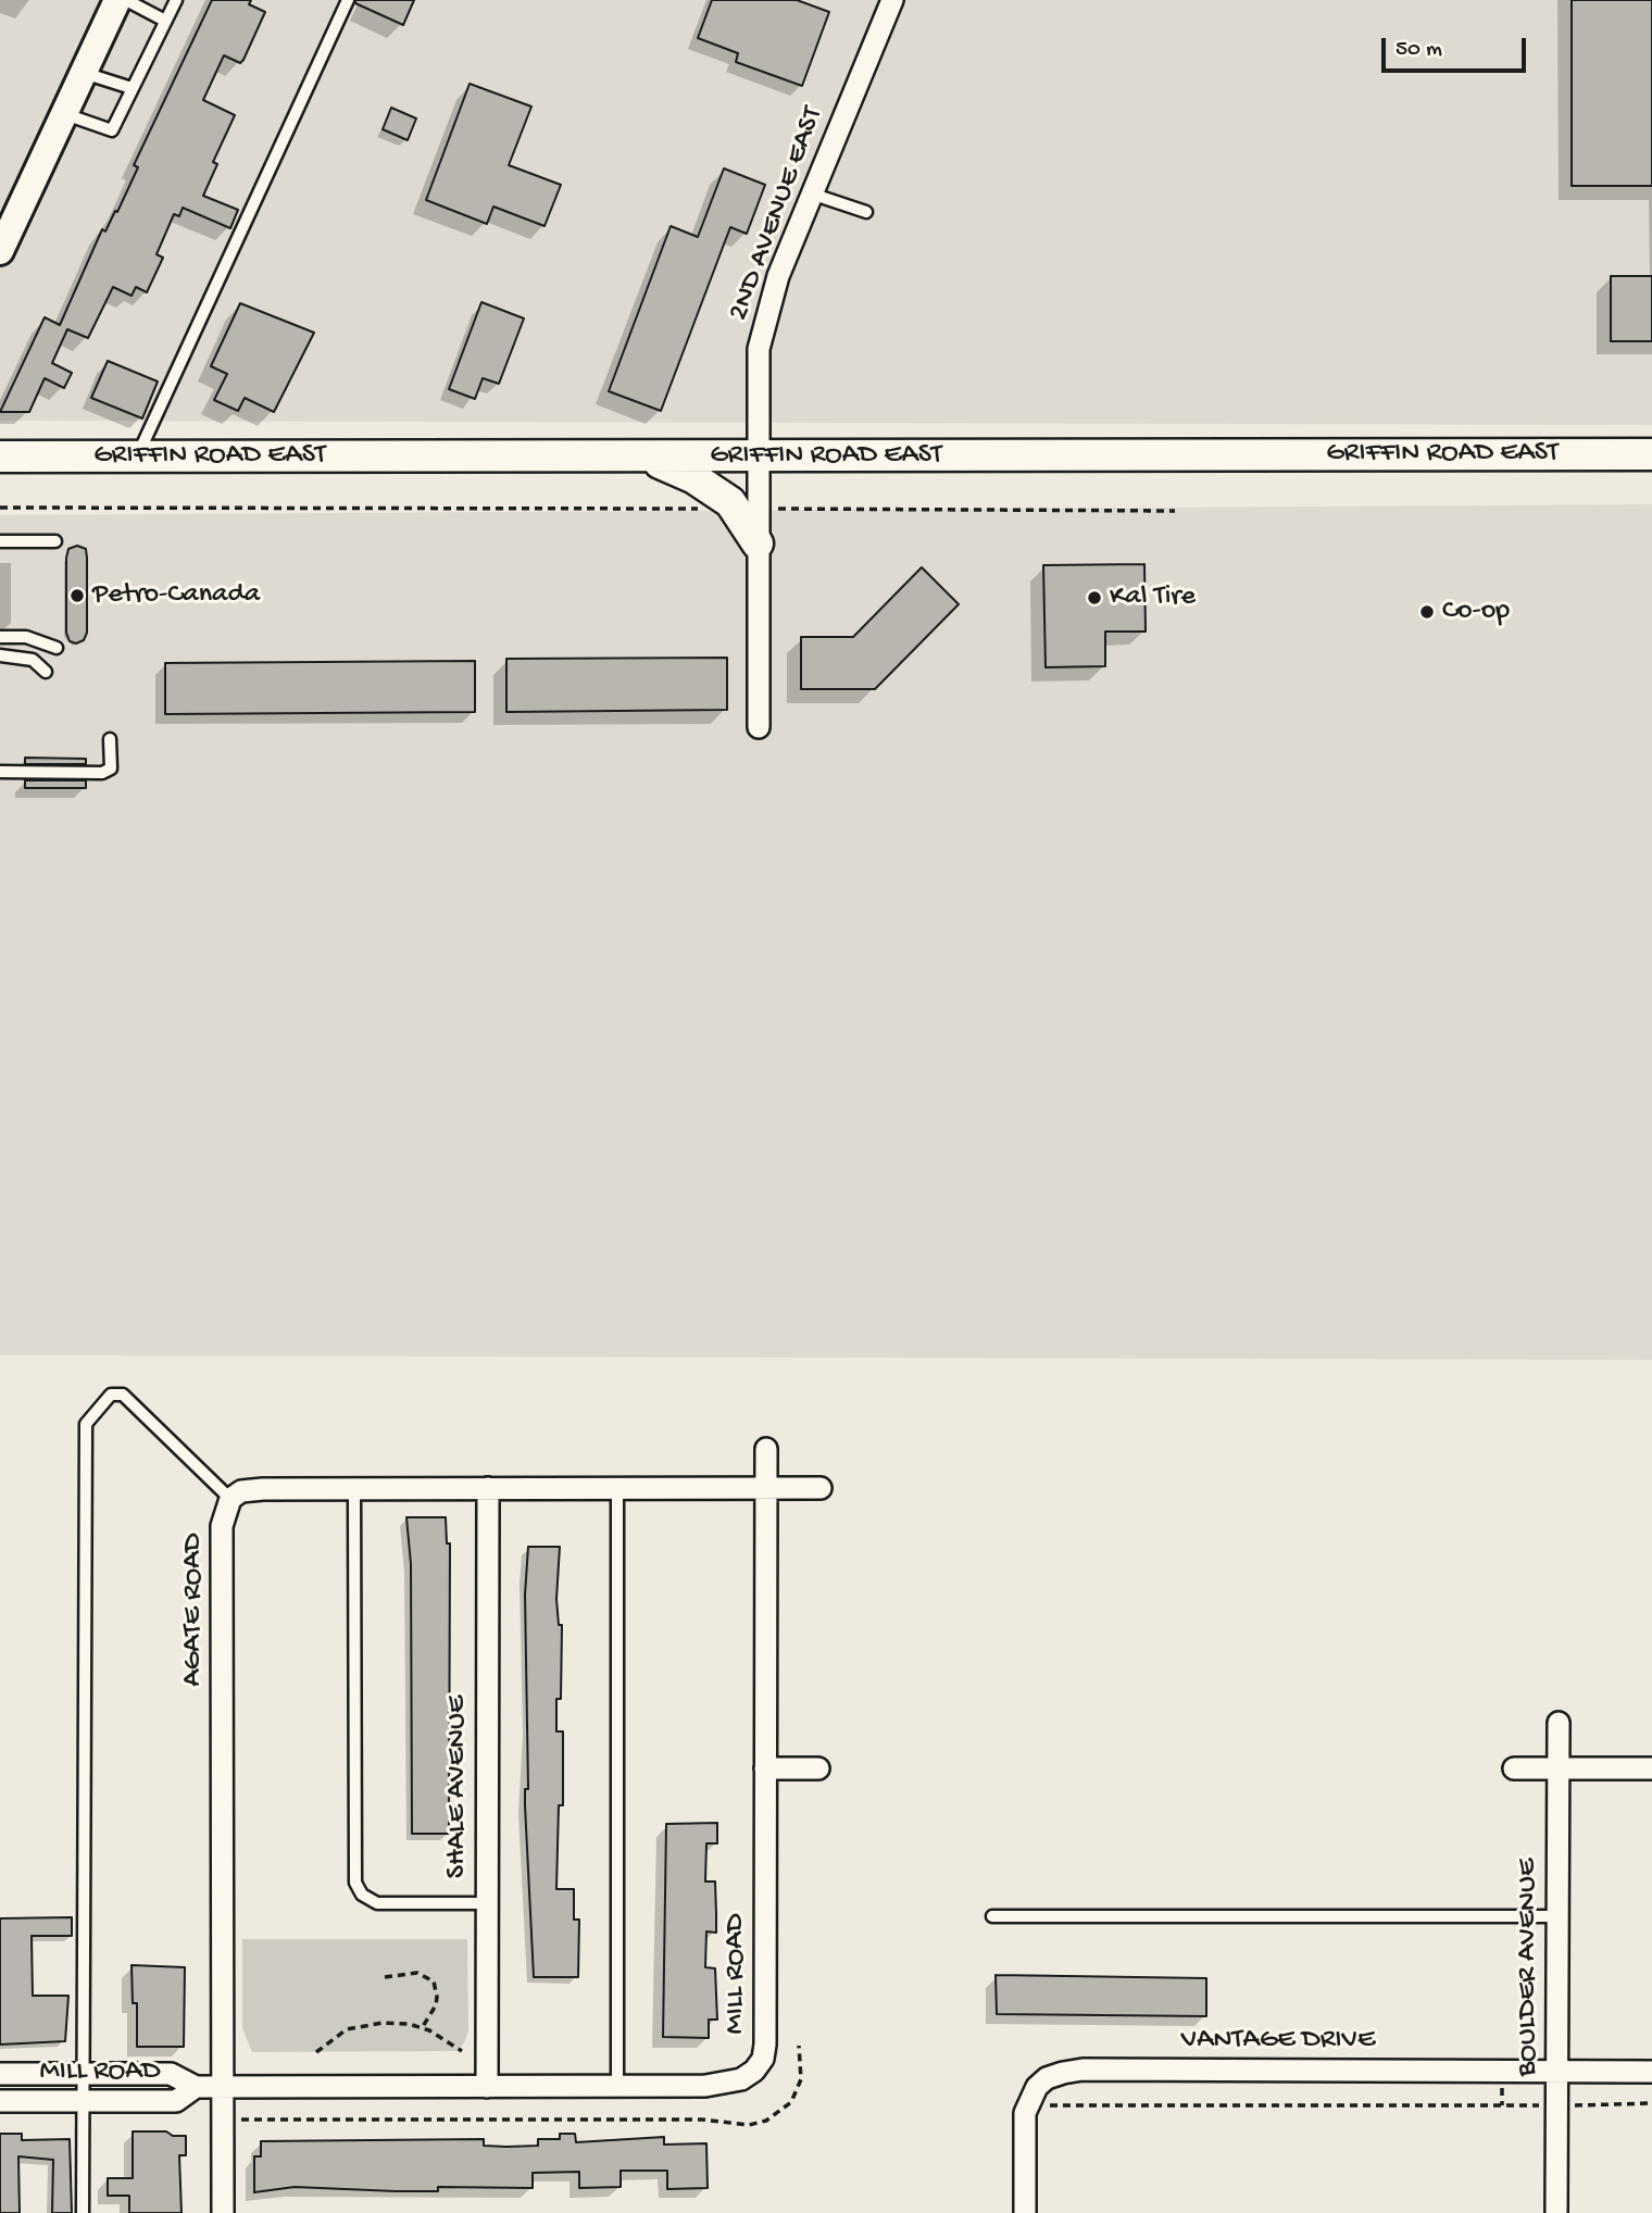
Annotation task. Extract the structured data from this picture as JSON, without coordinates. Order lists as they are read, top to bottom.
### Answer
{
  "streets": {
    "main road": ["GRIFFIN ROAD EAST"],
    "street": [
      "2ND AVENUE EAST",
      "AGATE ROAD",
      "SHALE AVENUE",
      "BOULDER AVENUE",
      "MILL ROAD",
      "VANTAGE DRIVE"
    ]
  },
  "crossings": [
    ["2ND AVENUE EAST", "GRIFFIN ROAD EAST"],
    ["AGATE ROAD", "SHALE AVENUE"],
    ["AGATE ROAD", "MILL ROAD"],
    ["SHALE AVENUE", "MILL ROAD"],
    ["BOULDER AVENUE", "VANTAGE DRIVE"]
  ],
  "places": ["Petro-Canada", "Kal Tire", "Co-op"],
  "scale_bar": "50 m"
}
